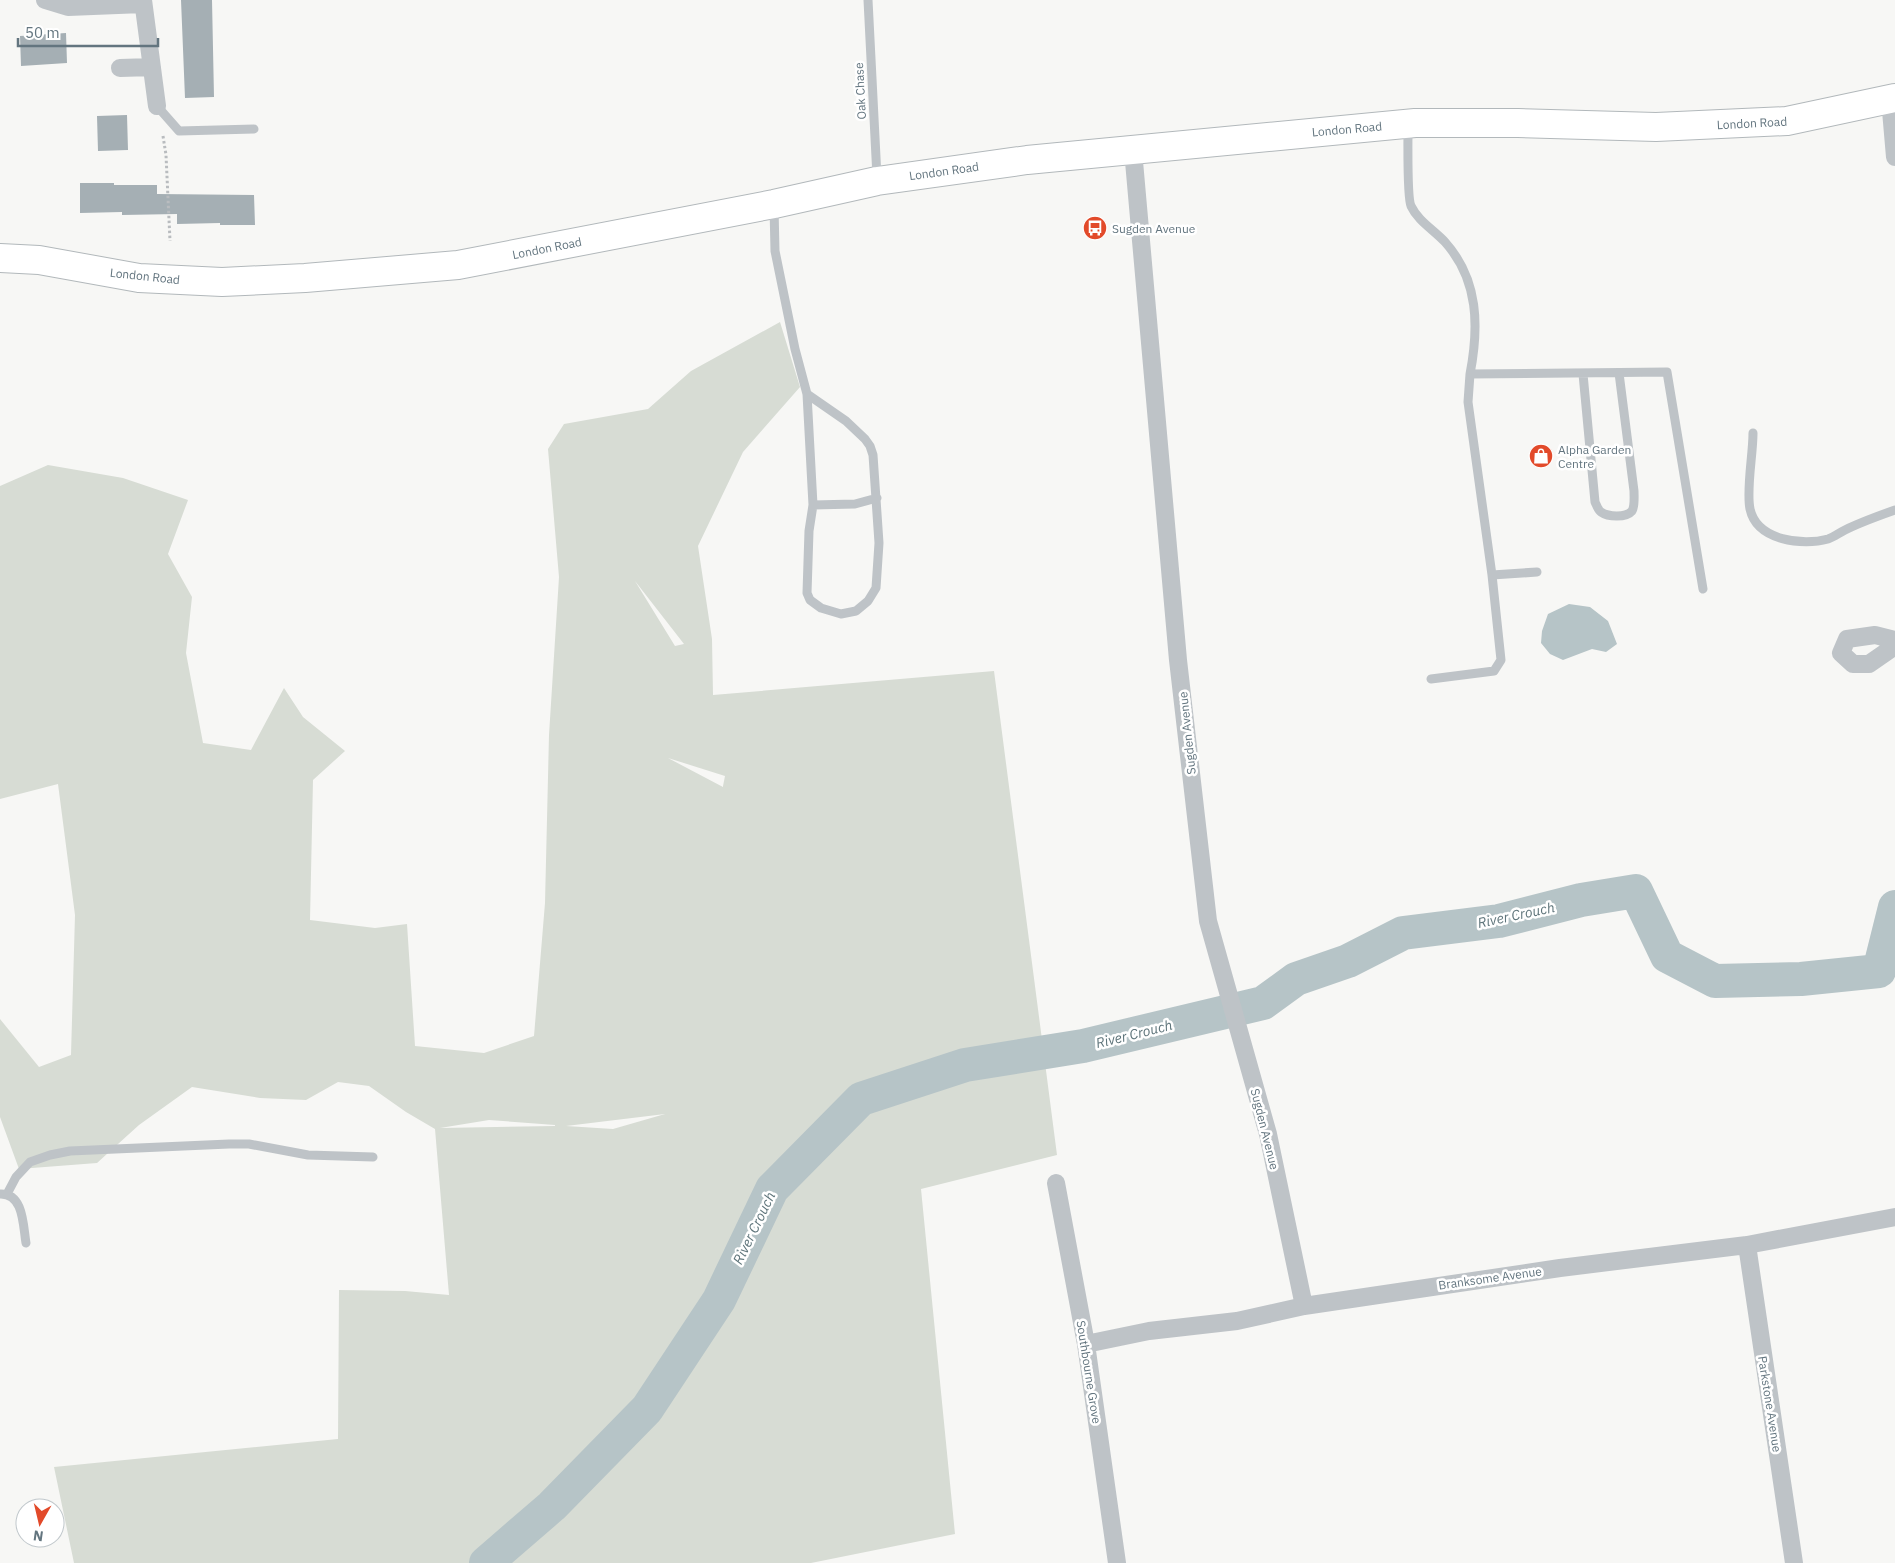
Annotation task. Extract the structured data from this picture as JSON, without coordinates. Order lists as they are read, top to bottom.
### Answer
{
  "streets": {
    "main road": ["London Road"],
    "street": [
      "Sugden Avenue",
      "Branksome Avenue",
      "Southbourne Grove",
      "Parkstone Avenue"
    ],
    "lane": ["Oak Chase"]
  },
  "crossings": [
    ["Oak Chase", "London Road"],
    ["London Road", "Sugden Avenue"],
    ["Sugden Avenue", "Branksome Avenue"],
    ["Branksome Avenue", "Southbourne Grove"],
    ["Branksome Avenue", "Parkstone Avenue"]
  ],
  "water": ["River Crouch"],
  "places": {
    "bus stop": ["Sugden Avenue"],
    "shop": ["Alpha Garden Centre"]
  },
  "scale_bar": "50 m",
  "north": "bottom"
}
